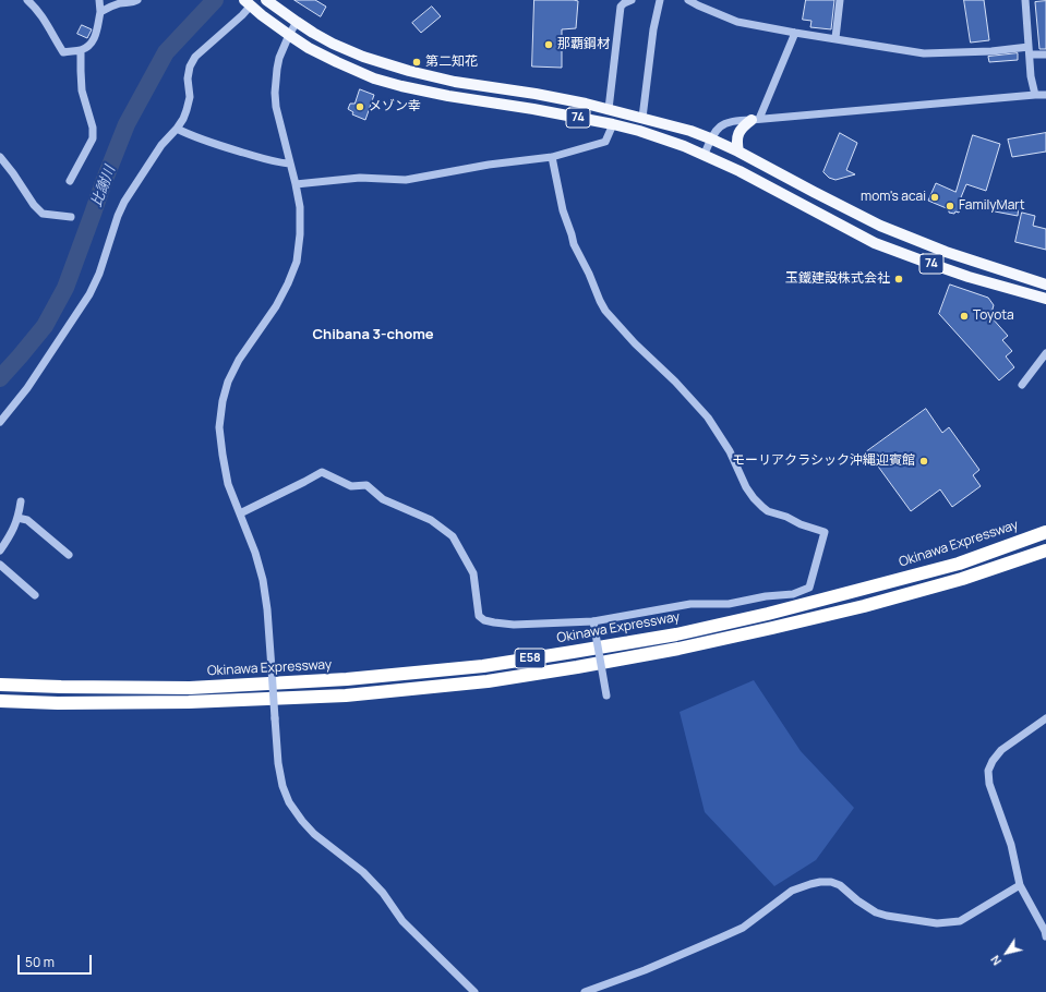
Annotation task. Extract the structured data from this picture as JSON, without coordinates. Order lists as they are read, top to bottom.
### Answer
{
  "streets": {
    "highway": ["Okinawa Expressway", "E58"],
    "main road": ["74"]
  },
  "districts": ["Chibana 3-chome"],
  "water": ["比謝川"],
  "places": [
    "那覇鋼材",
    "第二知花",
    "メゾン幸",
    "mom's acai",
    "FamilyMart",
    "玉鐵建設株式会社",
    "Toyota",
    "モーリアクラシック沖縄迎賓館"
  ],
  "scale_bar": "50 m",
  "north": "bottom left"
}
